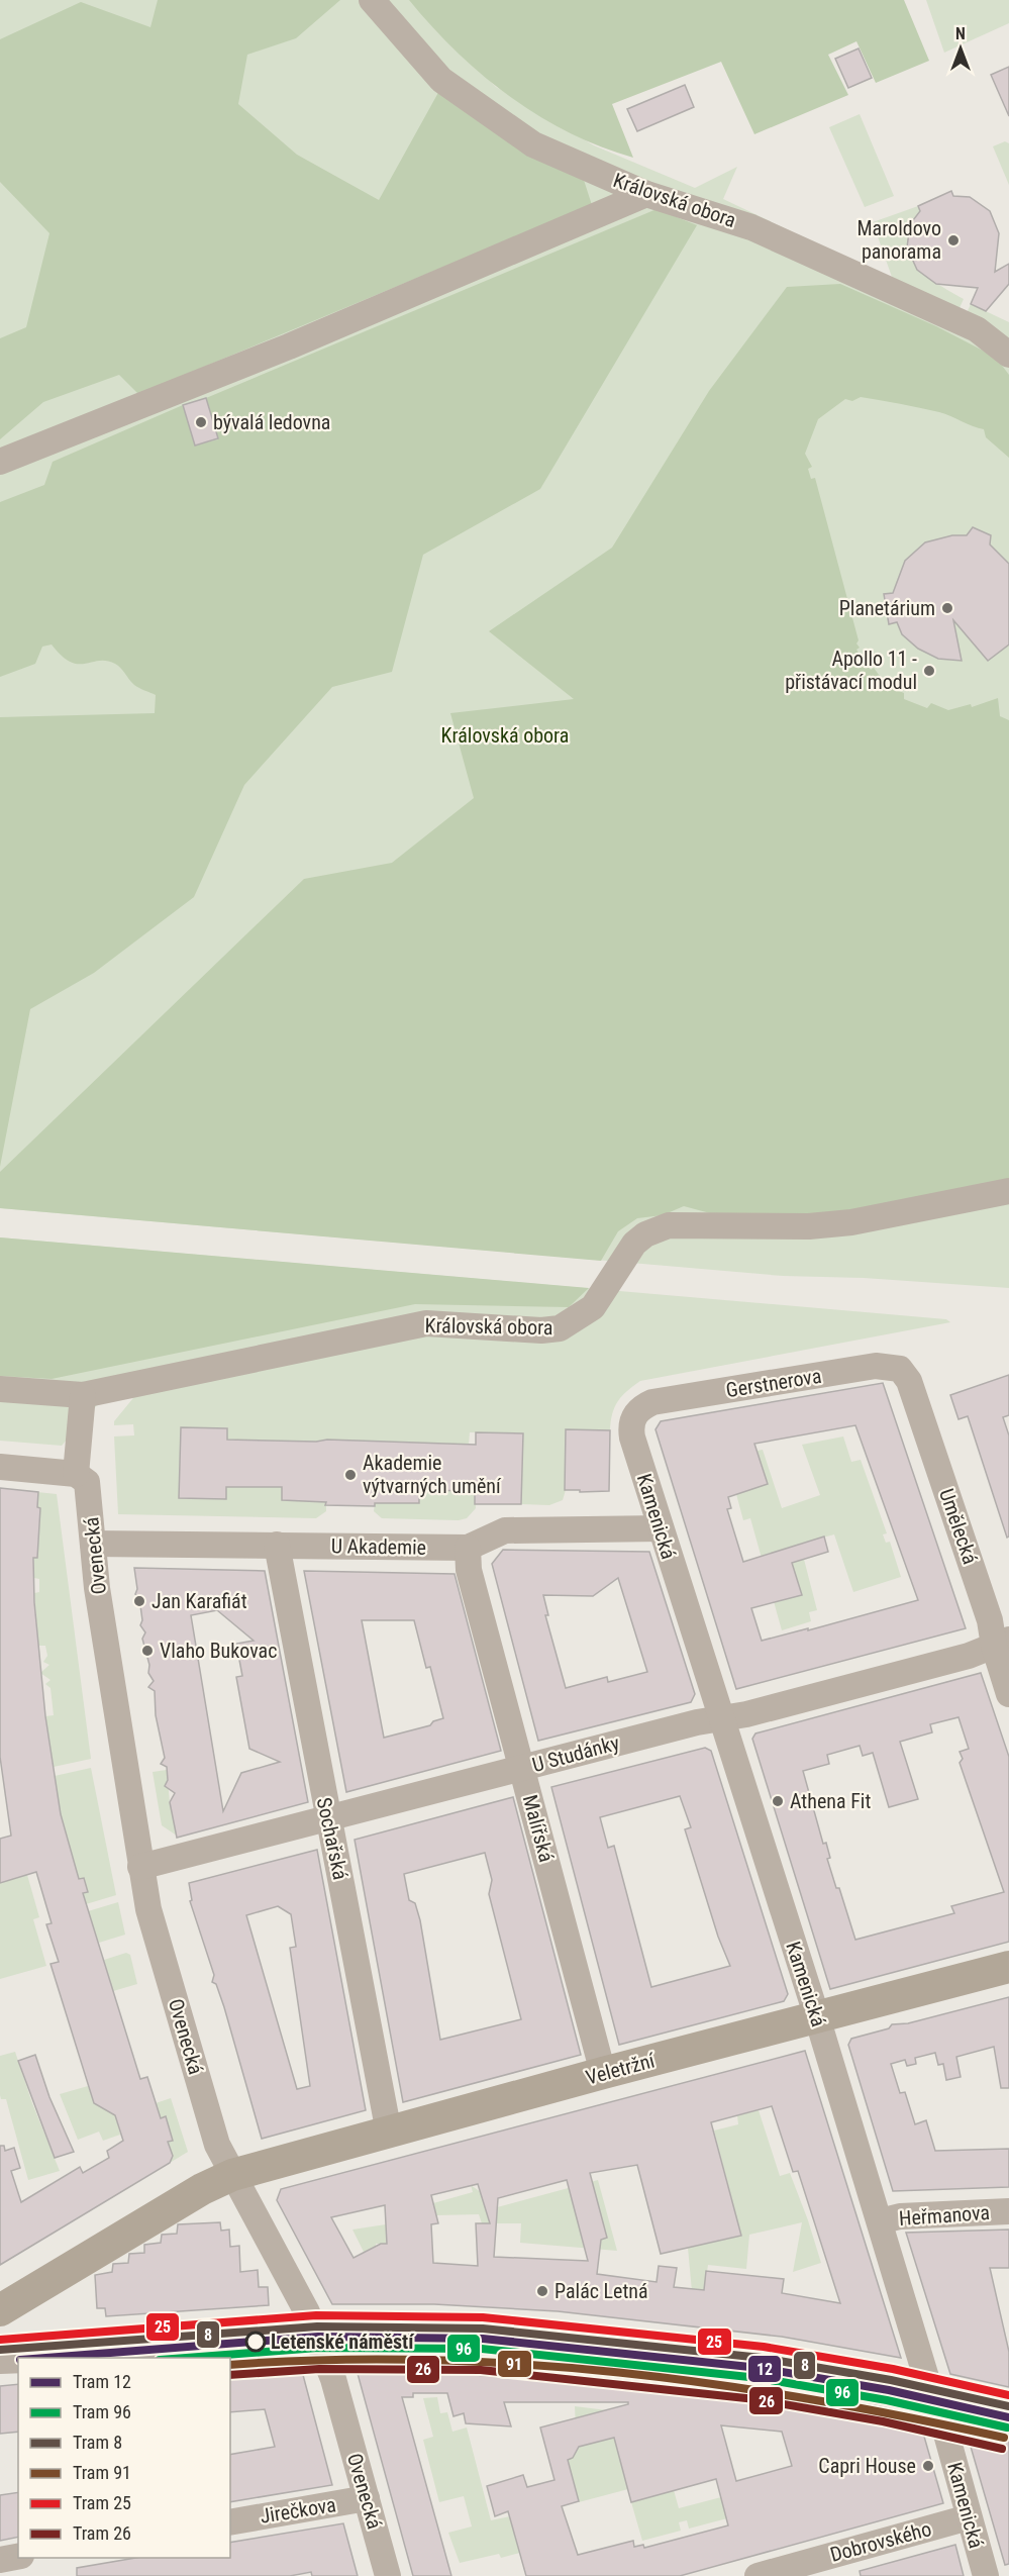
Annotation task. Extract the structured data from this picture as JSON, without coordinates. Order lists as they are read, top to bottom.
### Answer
{
  "streets": {
    "main road": ["Veletržní"],
    "street": [
      "Královská obora",
      "Gerstnerova",
      "Kamenická",
      "Umělecká",
      "U Akademie",
      "Ovenecká",
      "U Studánky",
      "Malířská",
      "Sochařská",
      "Heřmanova",
      "Jirečkova",
      "Dobrovského"
    ]
  },
  "crossings": [
    ["Gerstnerova", "Kamenická"],
    ["Gerstnerova", "Umělecká"],
    ["Kamenická", "U Akademie"],
    ["Kamenická", "U Studánky"],
    ["Kamenická", "Veletržní"],
    ["Kamenická", "Heřmanova"],
    ["Kamenická", "Dobrovského"],
    ["Umělecká", "U Studánky"],
    ["U Akademie", "Ovenecká"],
    ["U Akademie", "Malířská"],
    ["U Akademie", "Sochařská"],
    ["Ovenecká", "U Studánky"],
    ["Ovenecká", "Veletržní"],
    ["Ovenecká", "Jirečkova"],
    ["U Studánky", "Malířská"],
    ["U Studánky", "Sochařská"],
    ["Malířská", "Veletržní"],
    ["Sochařská", "Veletržní"]
  ],
  "parks": ["Královská obora"],
  "places": [
    "Maroldovo panorama",
    "bývalá ledovna",
    "Planetárium",
    "Apollo 11 - přistávací modul",
    "Akademie výtvarných umění",
    "Jan Karafiát",
    "Vlaho Bukovac",
    "Athena Fit",
    "Palác Letná",
    "Letenské náměstí",
    "Capri House"
  ],
  "lines": [
    "tram line 25",
    "tram line 8",
    "tram line 12",
    "tram line 96",
    "tram line 91",
    "tram line 26"
  ],
  "legend": [
    "Tram 12",
    "Tram 96",
    "Tram 8",
    "Tram 91",
    "Tram 25",
    "Tram 26"
  ],
  "north": "top"
}
